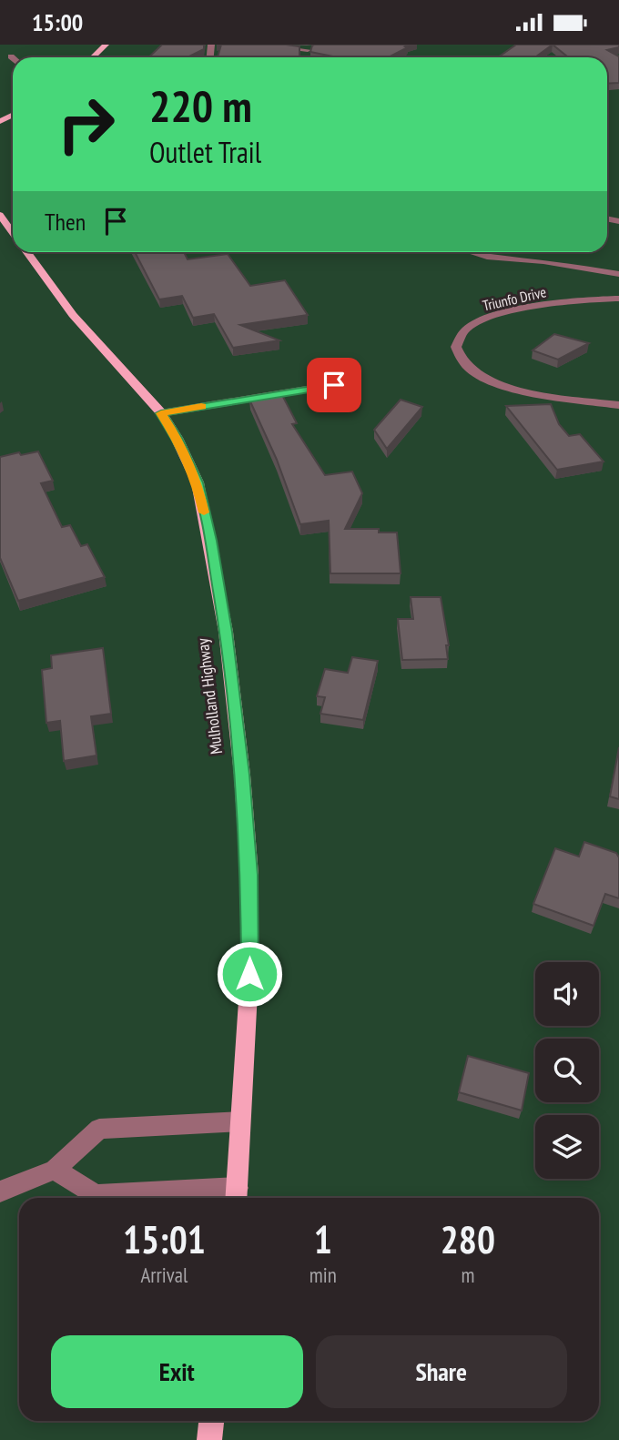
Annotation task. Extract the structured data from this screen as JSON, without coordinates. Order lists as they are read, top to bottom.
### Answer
{
  "streets": {
    "main road": ["Mulholland Highway"],
    "street": ["Triunfo Drive"]
  },
  "page": {
    "status": "15:00",
    "turn": ["220 m", "Outlet Trail"],
    "then": "Then",
    "eta": [
      "15:01",
      "Arrival",
      "1",
      "min",
      "280",
      "m"
    ],
    "buttons": ["Exit", "Share"]
  }
}
